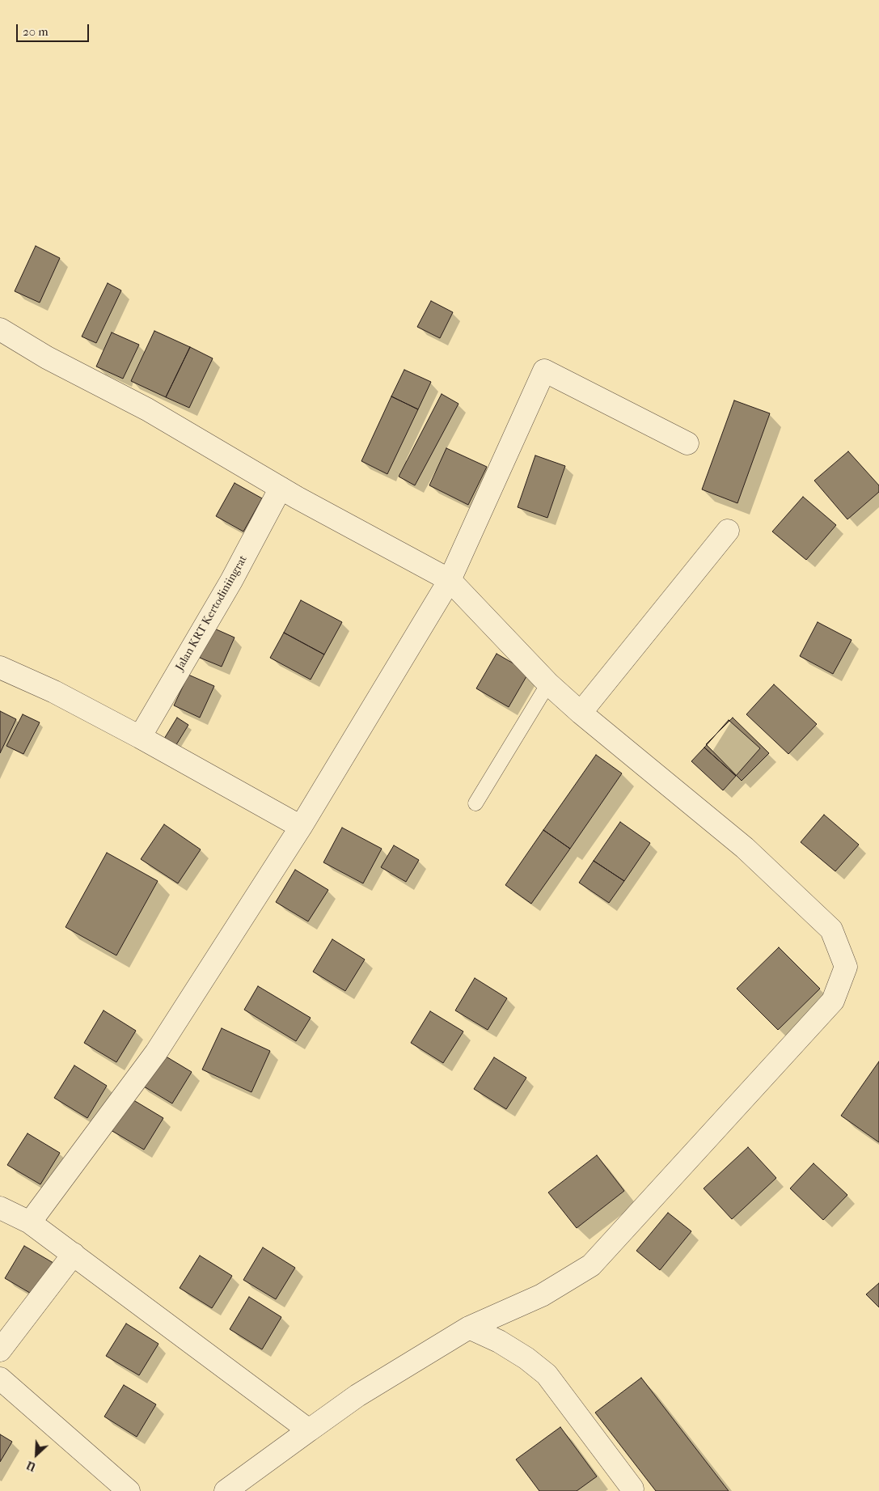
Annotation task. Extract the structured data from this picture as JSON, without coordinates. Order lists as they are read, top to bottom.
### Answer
{
  "streets": {
    "street": ["Jalan KRT Kertodiniingrat"]
  },
  "scale_bar": "20 m",
  "north": "bottom left"
}
